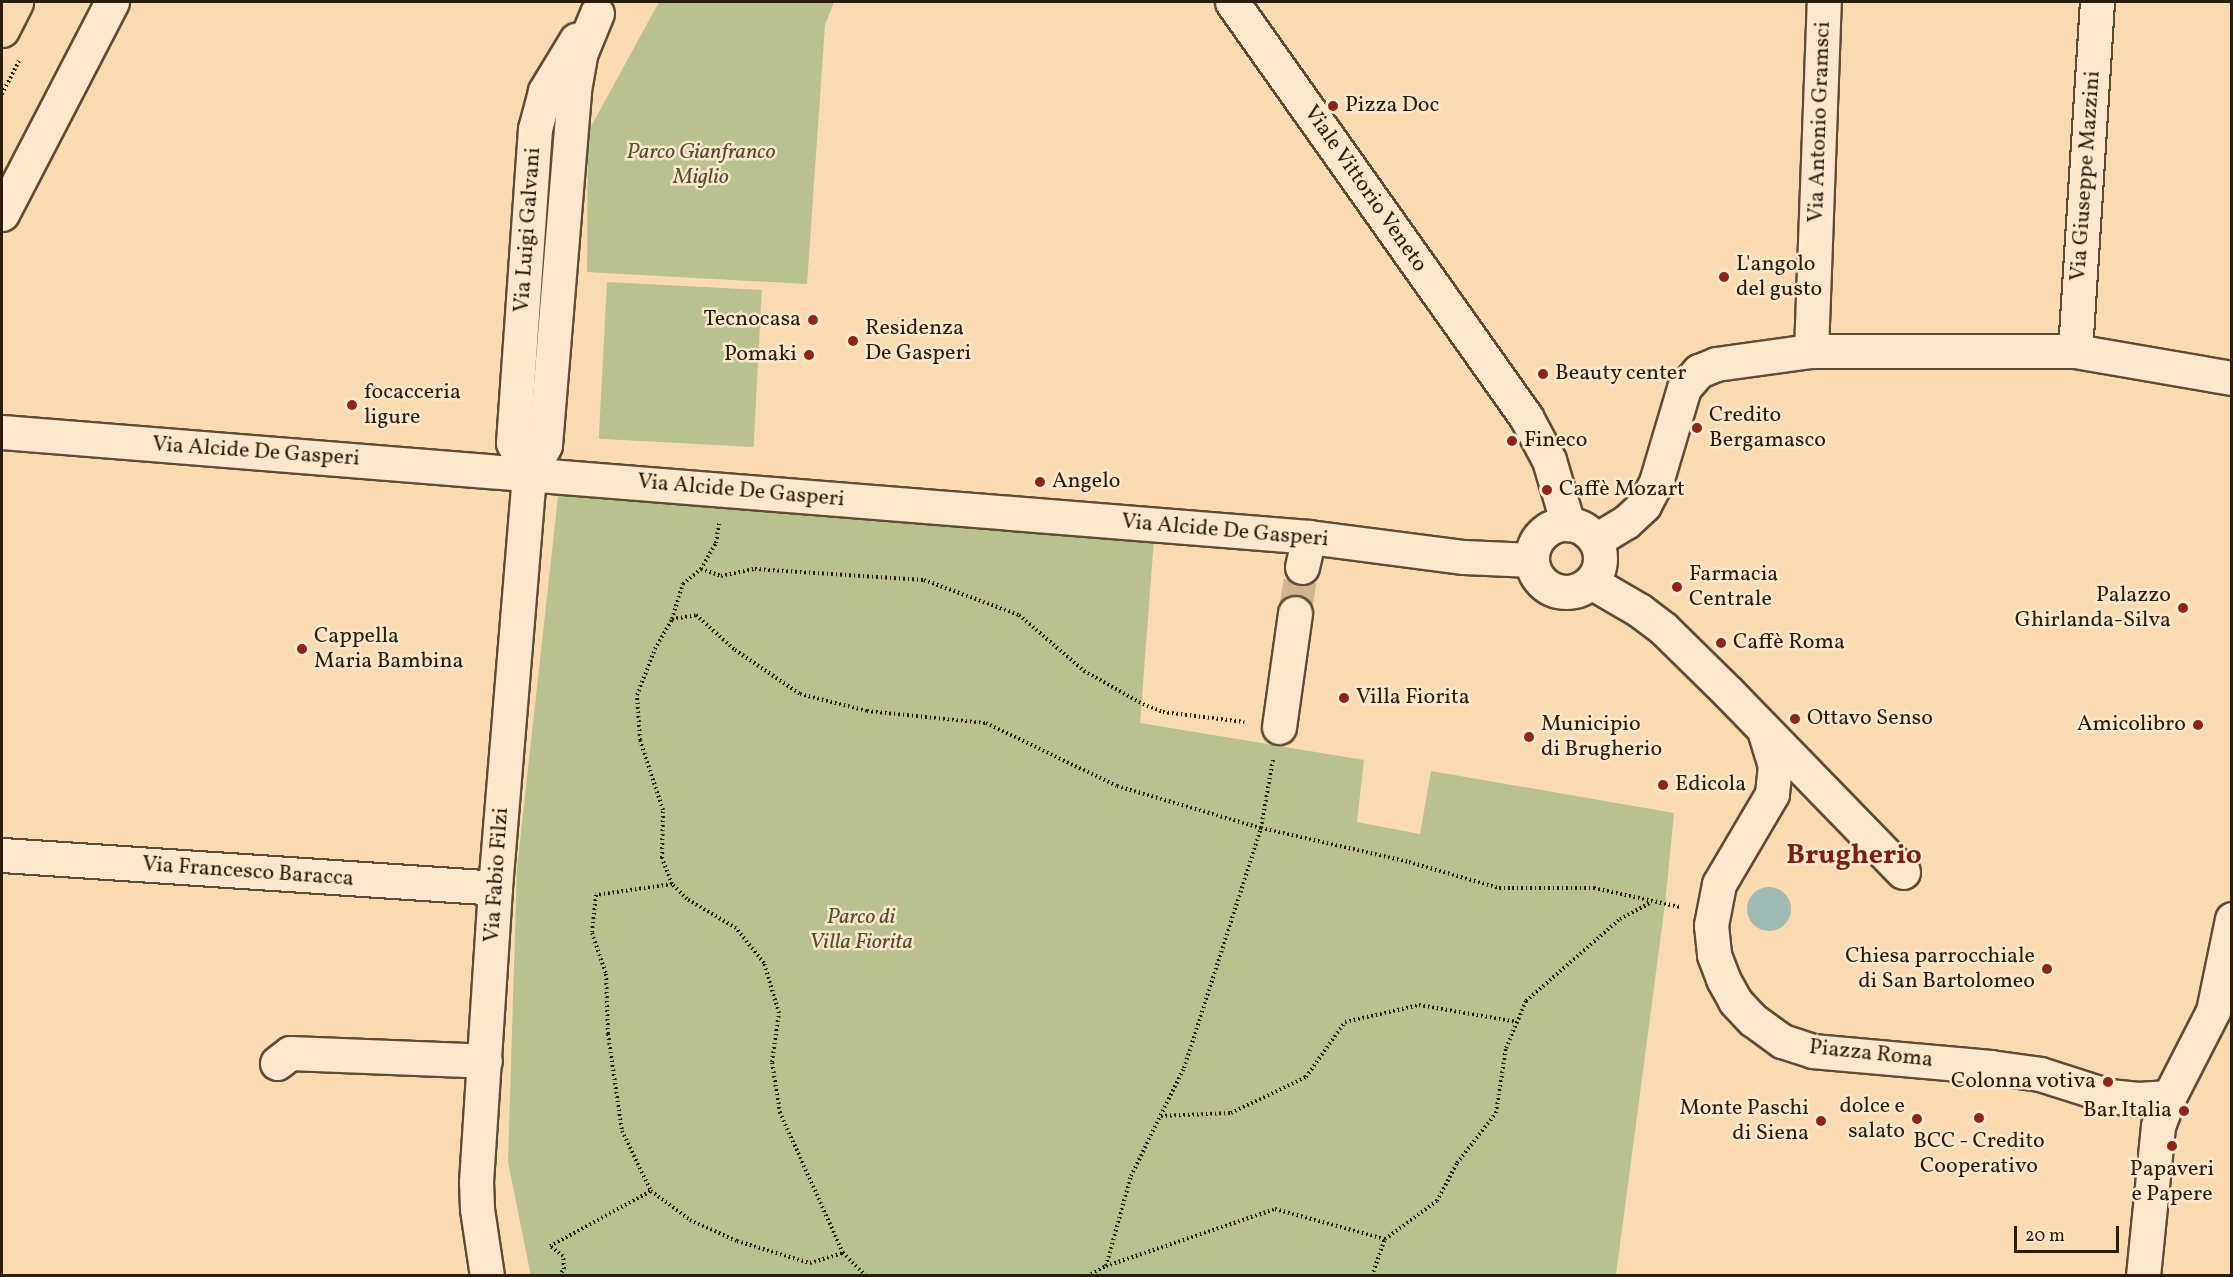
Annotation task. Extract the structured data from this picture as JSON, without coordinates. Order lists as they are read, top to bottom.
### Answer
{
  "streets": {
    "street": [
      "Via Antonio Gramsci",
      "Via Giuseppe Mazzini",
      "Viale Vittorio Veneto",
      "Via Luigi Galvani",
      "Via Alcide De Gasperi",
      "Via Francesco Baracca",
      "Via Fabio Filzi",
      "Piazza Roma"
    ]
  },
  "crossings": [
    ["Viale Vittorio Veneto", "Via Alcide De Gasperi"],
    ["Via Luigi Galvani", "Via Alcide De Gasperi"],
    ["Via Luigi Galvani", "Via Fabio Filzi"],
    ["Via Alcide De Gasperi", "Via Fabio Filzi"],
    ["Via Francesco Baracca", "Via Fabio Filzi"]
  ],
  "districts": ["Brugherio"],
  "parks": ["Parco Gianfranco Miglio", "Parco di Villa Fiorita"],
  "places": [
    "Pizza Doc",
    "L'angolo del gusto",
    "Tecnocasa",
    "Residenza De Gasperi",
    "Pomaki",
    "Beauty center",
    "focacceria ligure",
    "Credito Bergamasco",
    "Fineco",
    "Angelo",
    "Caffè Mozart",
    "Farmacia Centrale",
    "Palazzo Ghirlanda-Silva",
    "Caffè Roma",
    "Cappella Maria Bambina",
    "Villa Fiorita",
    "Ottavo Senso",
    "Amicolibro",
    "Municipio di Brugherio",
    "Edicola",
    "Chiesa parrocchiale di San Bartolomeo",
    "Colonna votiva",
    "Bar Italia",
    "BCC - Credito Cooperativo",
    "dolce e salato",
    "Monte Paschi di Siena",
    "Papaveri e Papere"
  ],
  "scale_bar": "20 m"
}
